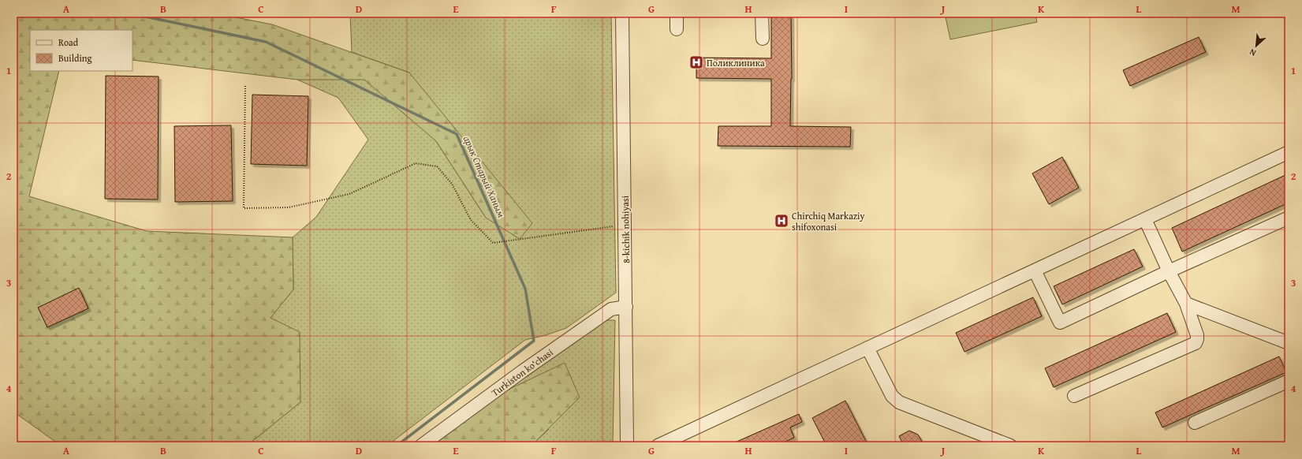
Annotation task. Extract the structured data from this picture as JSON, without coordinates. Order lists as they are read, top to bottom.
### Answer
{
  "streets": {
    "street": ["8-kichik nohiyasi", "Turkiston ko‘chasi"]
  },
  "crossings": [
    ["8-kichik nohiyasi", "Turkiston ko‘chasi"]
  ],
  "water": ["арык Старый Ханым"],
  "places": {
    "hospital": ["Поликлиника", "Chirchiq Markaziy shifoxonasi"]
  },
  "legend": ["Road", "Building"],
  "north": "bottom left",
  "grid": {
    "columns": [
      "A",
      "B",
      "C",
      "D",
      "E",
      "F",
      "G",
      "H",
      "I",
      "J",
      "K",
      "L",
      "M"
    ],
    "rows": [
      "1",
      "2",
      "3",
      "4"
    ]
  }
}
